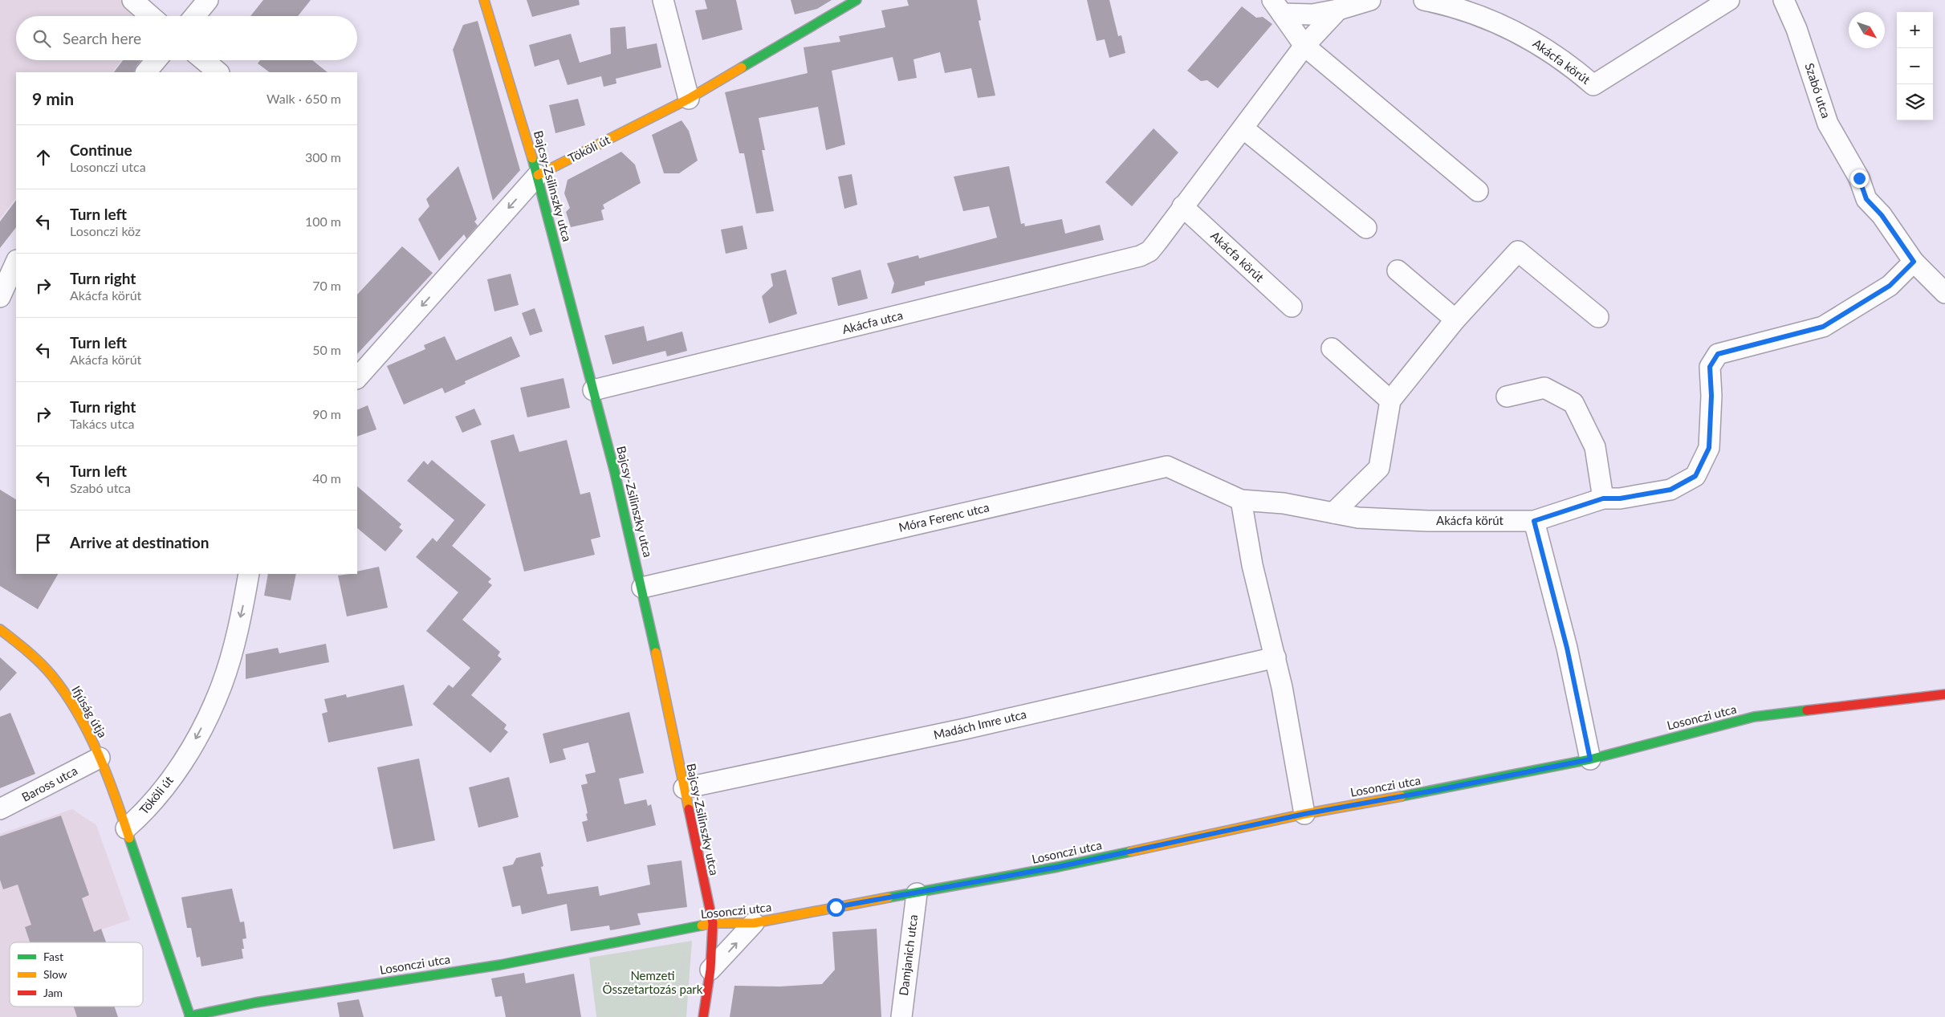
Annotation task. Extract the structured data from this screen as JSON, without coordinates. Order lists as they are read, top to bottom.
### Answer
{
  "streets": {
    "street": [
      "Akácfa körút",
      "Szabó utca",
      "Tököli út",
      "Bajcsy-Zsilinszky utca",
      "Akácfa utca",
      "Móra Ferenc utca",
      "Ifjúság útja",
      "Losonczi utca",
      "Madách Imre utca",
      "Baross utca",
      "Damjanich utca"
    ]
  },
  "crossings": [
    ["Akácfa körút", "Szabó utca"],
    ["Akácfa körút", "Akácfa utca"],
    ["Akácfa körút", "Móra Ferenc utca"],
    ["Tököli út", "Bajcsy-Zsilinszky utca"],
    ["Tököli út", "Ifjúság útja"],
    ["Bajcsy-Zsilinszky utca", "Akácfa utca"],
    ["Bajcsy-Zsilinszky utca", "Móra Ferenc utca"],
    ["Bajcsy-Zsilinszky utca", "Losonczi utca"],
    ["Bajcsy-Zsilinszky utca", "Madách Imre utca"],
    ["Ifjúság útja", "Baross utca"],
    ["Losonczi utca", "Damjanich utca"]
  ],
  "one_way": ["Tököli út"],
  "parks": ["Nemzeti Összetartozás park"],
  "legend": ["Fast", "Slow", "Jam"],
  "north": "bottom right",
  "page": {
    "map_buttons": ["+", "−"],
    "search": "Search here",
    "heading": ["9 min", "Walk · 650 m"],
    "list": [
      ["Continue", "Losonczi utca", "300 m"],
      ["Turn left", "Losonczi köz", "100 m"],
      ["Turn right", "Akácfa körút", "70 m"],
      ["Turn left", "Akácfa körút", "50 m"],
      ["Turn right", "Takács utca", "90 m"],
      ["Turn left", "Szabó utca", "40 m"],
      "Arrive at destination"
    ]
  }
}
